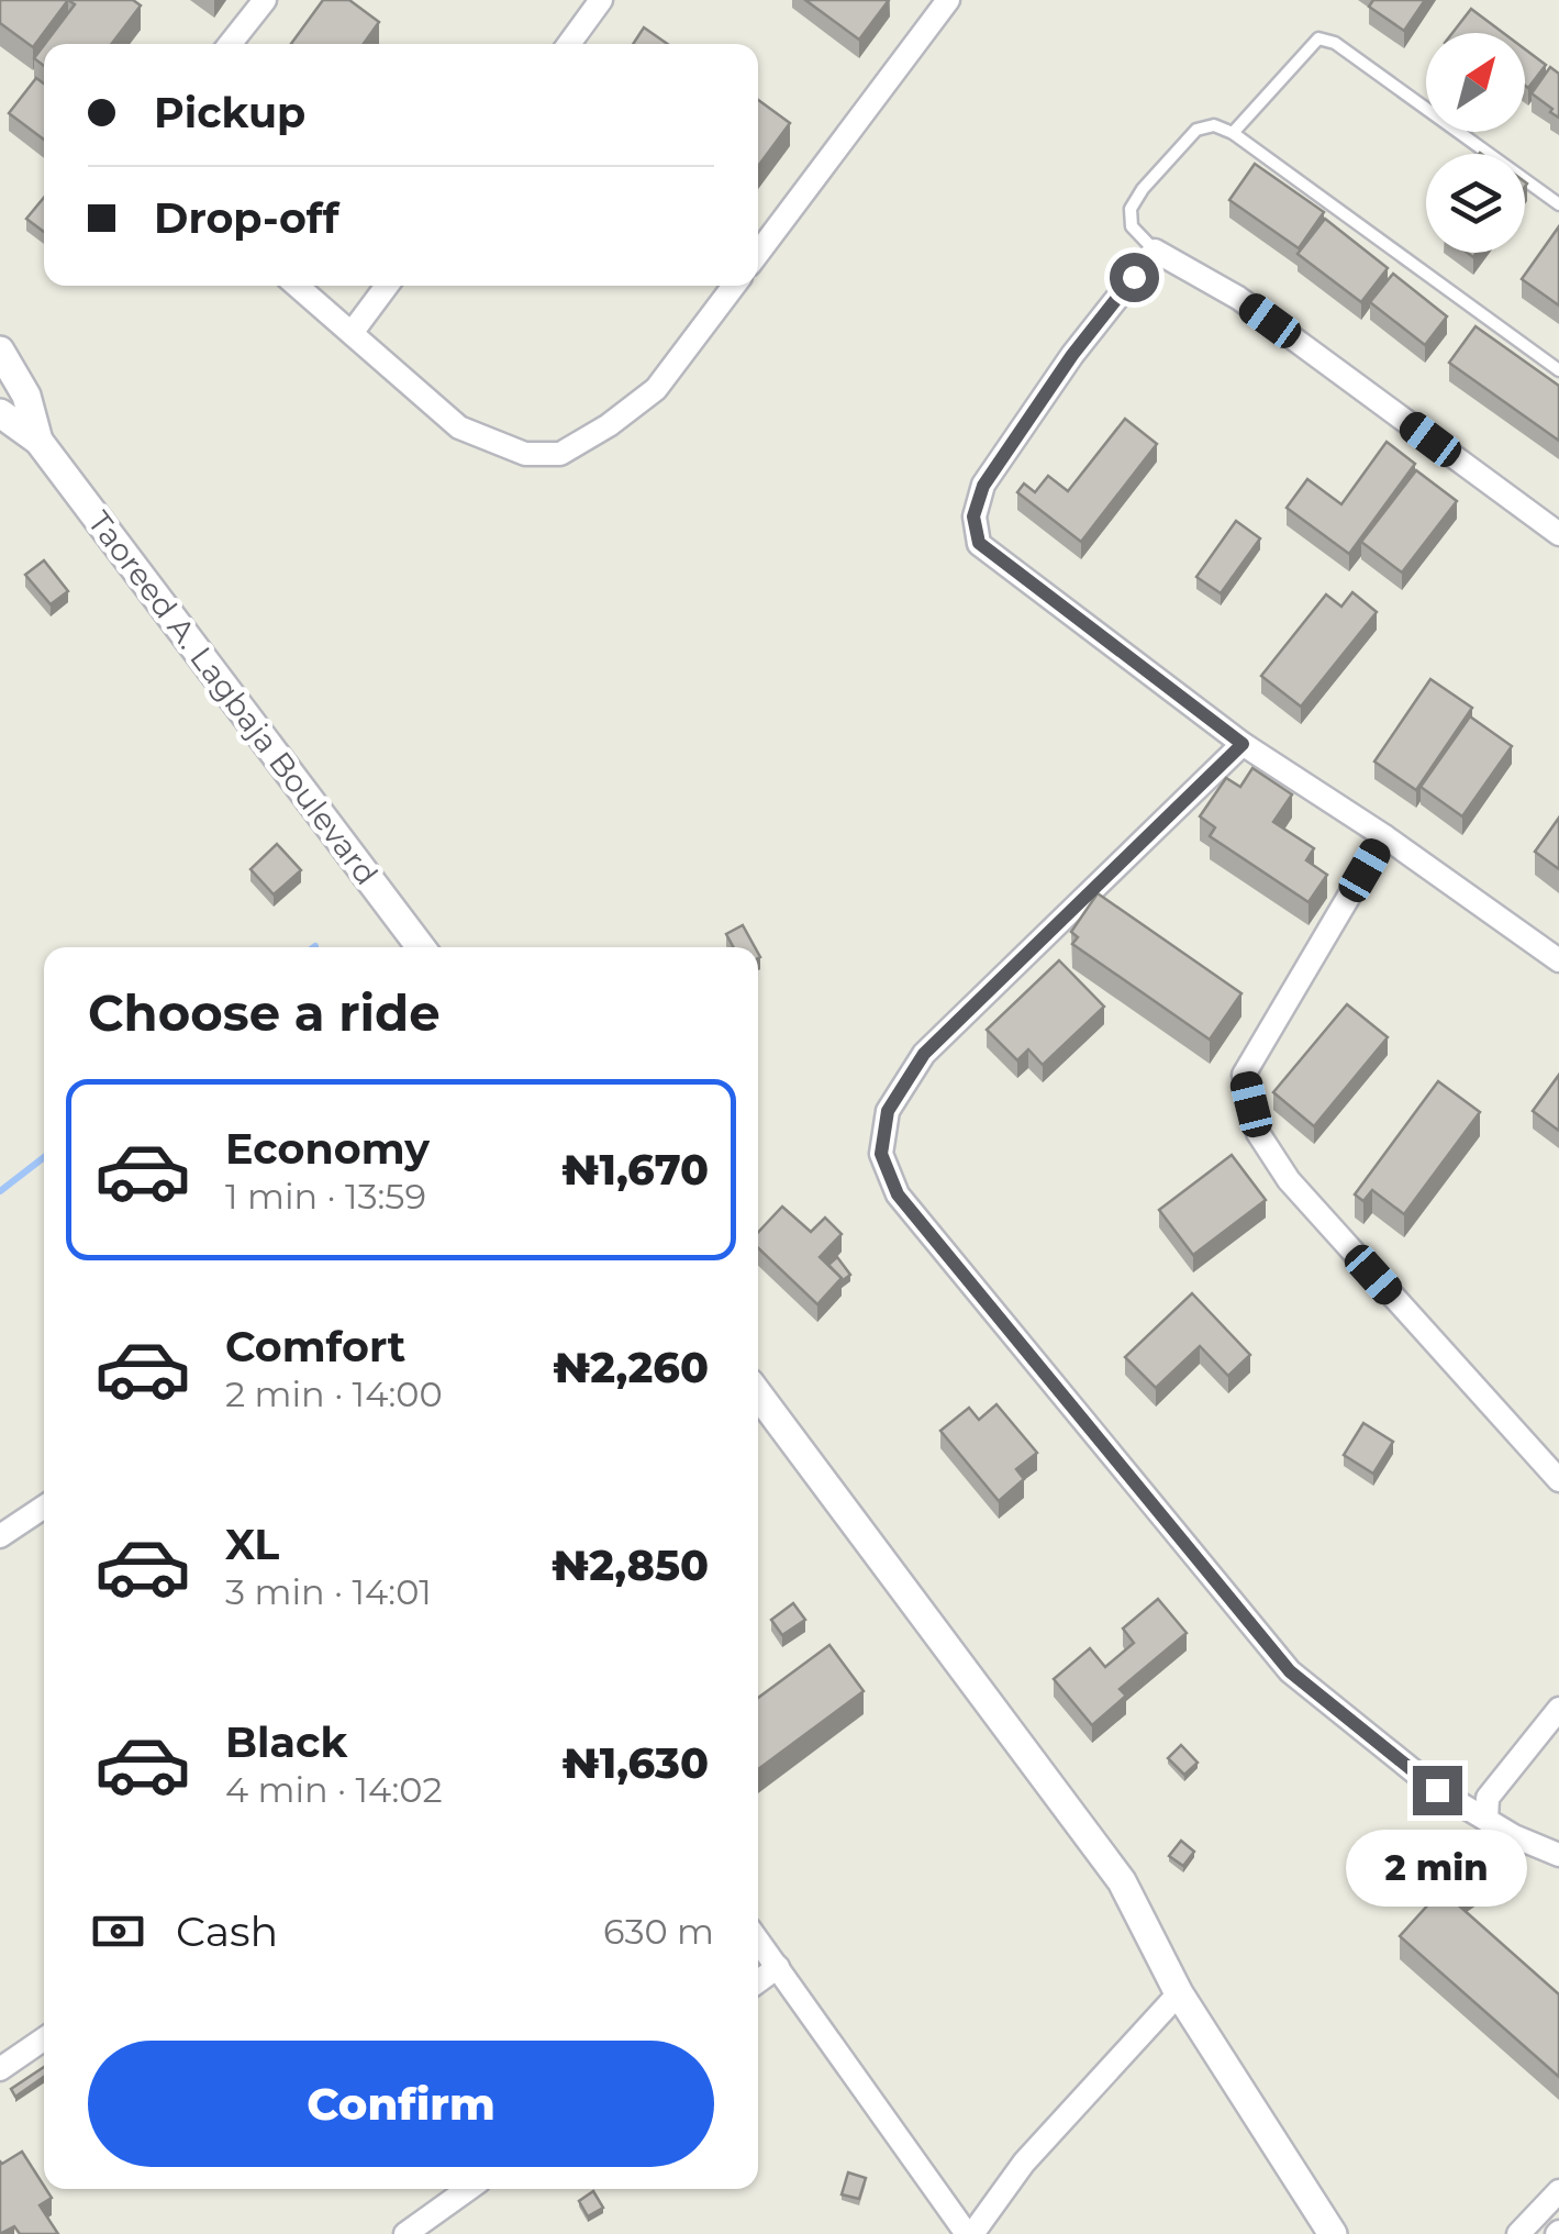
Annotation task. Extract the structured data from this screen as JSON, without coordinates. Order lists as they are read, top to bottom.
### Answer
{
  "streets": {
    "street": ["Taoreed A. Lagbaja Boulevard"]
  },
  "north": "top right",
  "page": {
    "banner": ["Pickup", "Drop-off"],
    "heading": "Choose a ride",
    "list": [
      {
        "name": "Economy",
        "note": "1 min · 13:59",
        "value": "₦1,670"
      },
      {
        "name": "Comfort",
        "note": "2 min · 14:00",
        "value": "₦2,260"
      },
      {
        "name": "XL",
        "note": "3 min · 14:01",
        "value": "₦2,850"
      },
      {
        "name": "Black",
        "note": "4 min · 14:02",
        "value": "₦1,630"
      }
    ],
    "bubble": "2 min",
    "pay": ["Cash", "630 m"],
    "buttons": "Confirm"
  }
}
